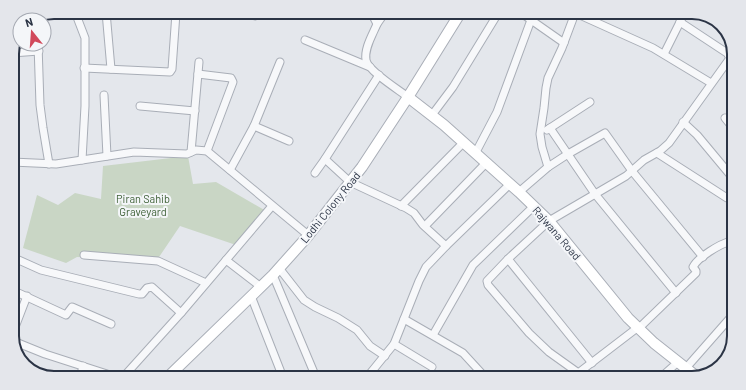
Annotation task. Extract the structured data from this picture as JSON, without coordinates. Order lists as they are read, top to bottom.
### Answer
{
  "streets": {
    "main road": ["Lodhi Colony Road", "Rajwana Road"]
  },
  "crossings": [
    ["Lodhi Colony Road", "Rajwana Road"]
  ],
  "parks": ["Piran Sahib Graveyard"],
  "north": "top"
}
